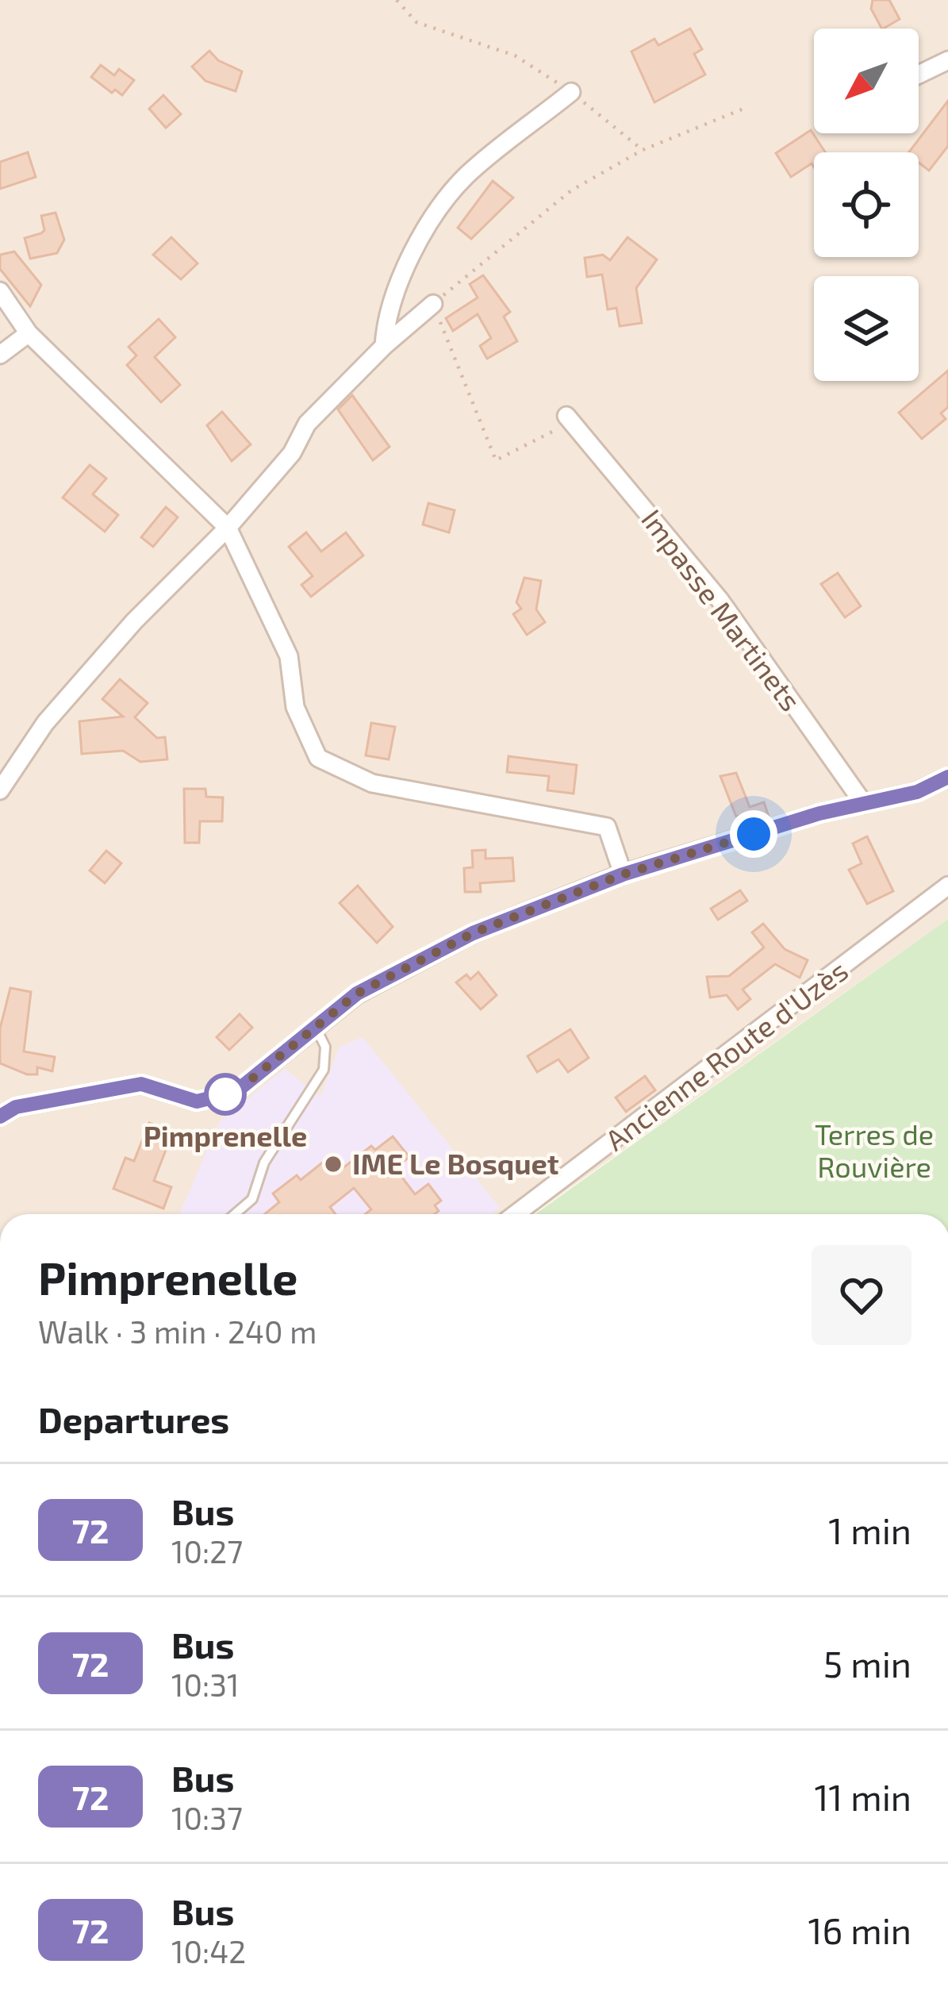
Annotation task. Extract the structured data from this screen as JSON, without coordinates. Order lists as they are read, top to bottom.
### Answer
{
  "streets": {
    "street": ["Impasse Martinets", "Ancienne Route d'Uzès"]
  },
  "parks": ["Terres de Rouvière"],
  "places": ["Pimprenelle", "IME Le Bosquet"],
  "lines": ["bus line 72"],
  "north": "bottom left",
  "page": {
    "heading": [
      ["Pimprenelle", "Walk · 3 min · 240 m"],
      "Departures"
    ],
    "list": [
      {
        "mark": "72",
        "name": "Bus",
        "note": "10:27",
        "value": "1 min"
      },
      {
        "mark": "72",
        "name": "Bus",
        "note": "10:31",
        "value": "5 min"
      },
      {
        "mark": "72",
        "name": "Bus",
        "note": "10:37",
        "value": "11 min"
      },
      {
        "mark": "72",
        "name": "Bus",
        "note": "10:42",
        "value": "16 min"
      }
    ]
  }
}
